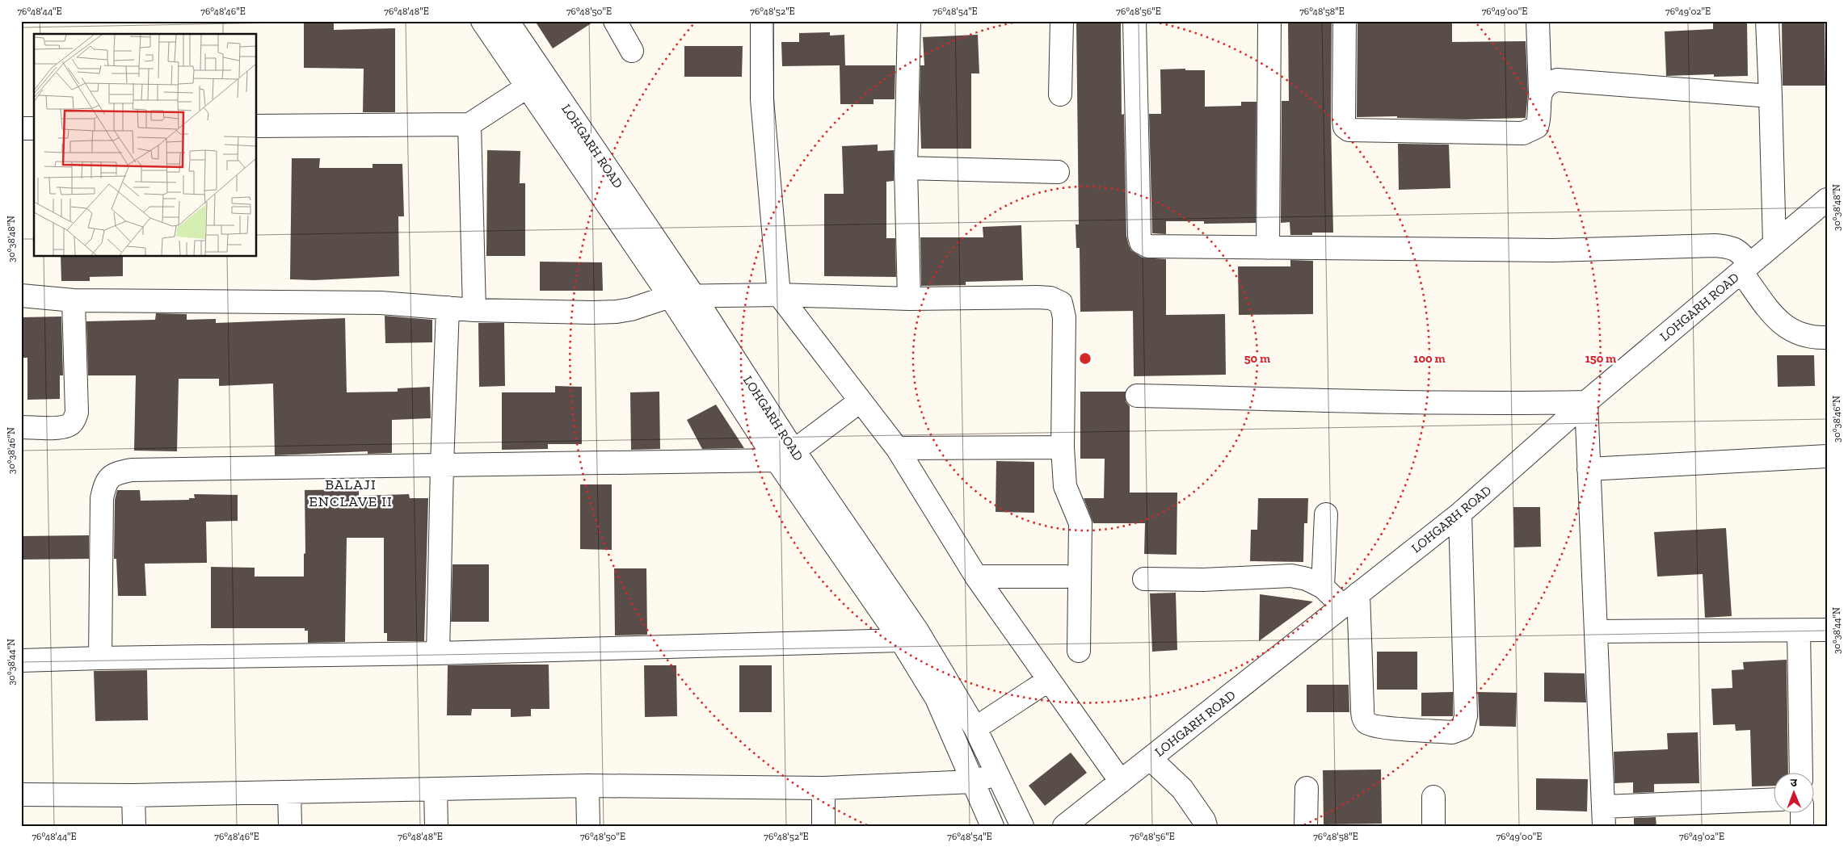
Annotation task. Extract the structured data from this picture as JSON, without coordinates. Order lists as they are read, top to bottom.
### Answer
{
  "streets": {
    "street": ["LOHGARH ROAD"]
  },
  "districts": ["BALAJI ENCLAVE II"],
  "north": "top",
  "coordinates": [
    "76°48'44\"E",
    "76°48'46\"E",
    "76°48'48\"E",
    "76°48'50\"E",
    "76°48'52\"E",
    "76°48'54\"E",
    "76°48'56\"E",
    "76°48'58\"E",
    "76°49'00\"E",
    "76°49'02\"E",
    "30°38'48\"N",
    "30°38'46\"N",
    "30°38'44\"N"
  ],
  "rings": ["50 m", "100 m", "150 m"]
}
